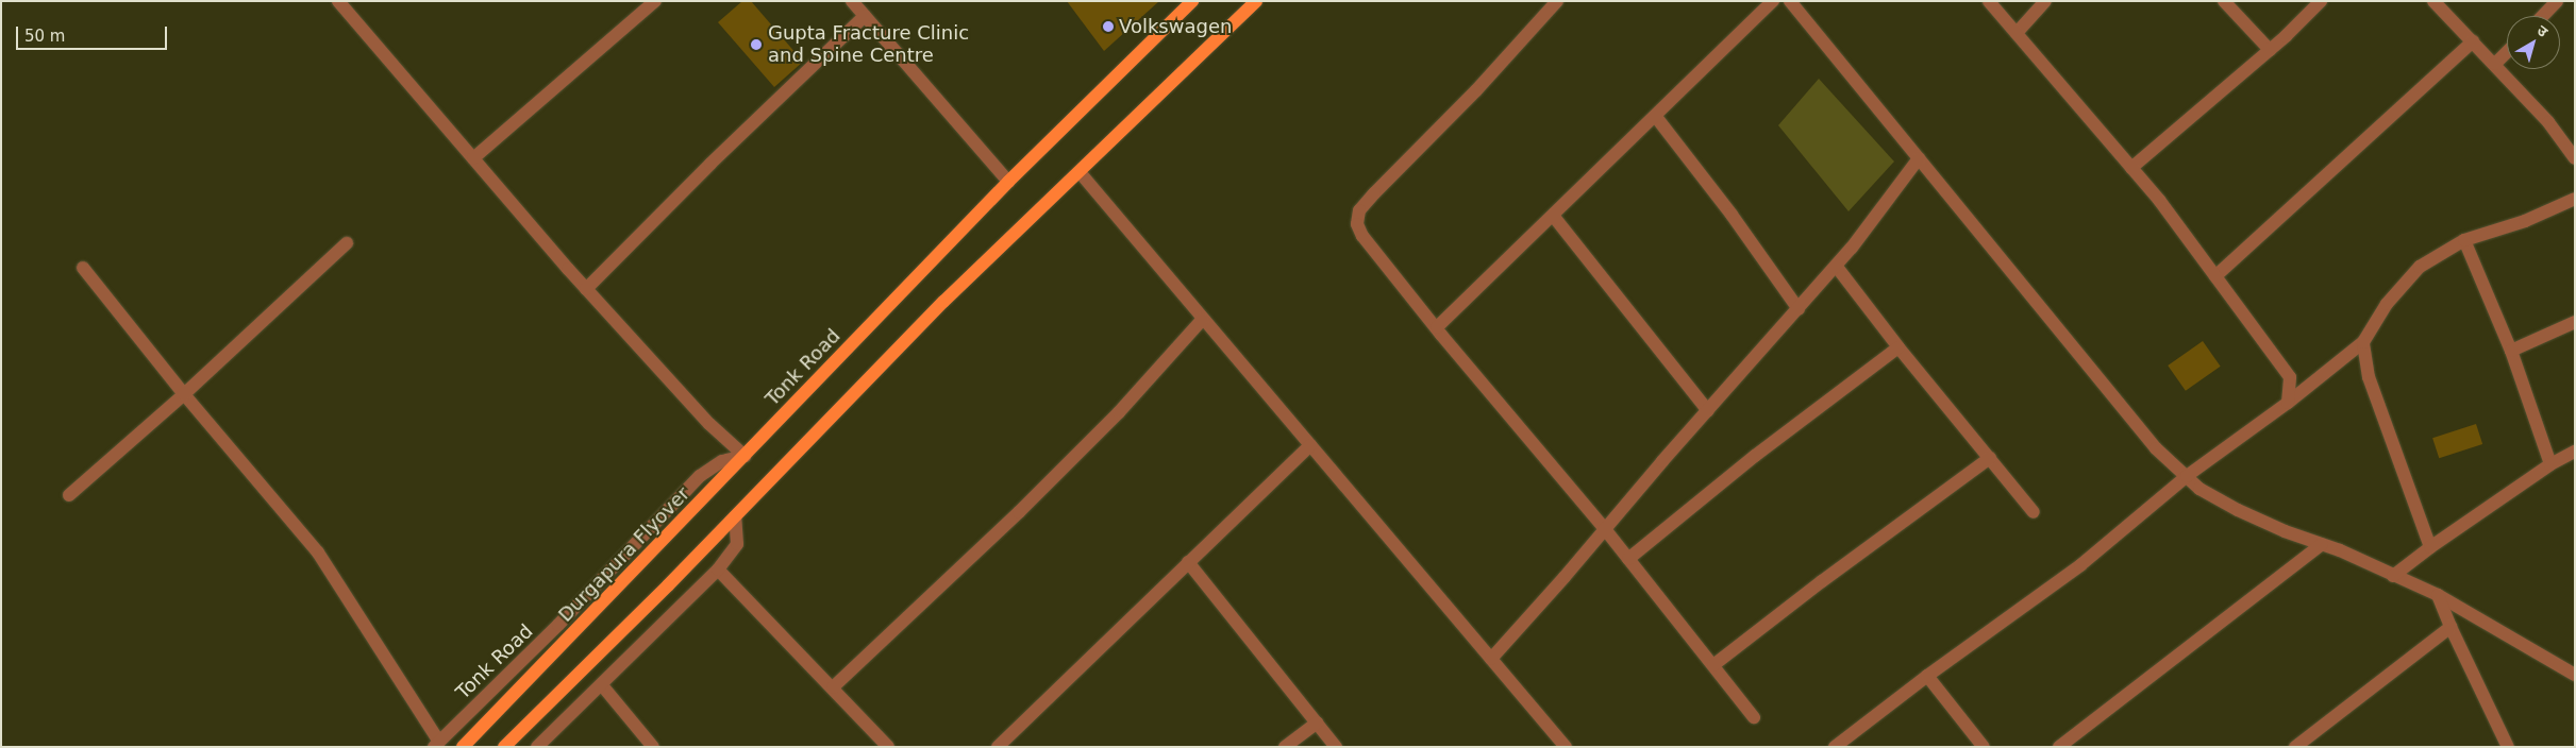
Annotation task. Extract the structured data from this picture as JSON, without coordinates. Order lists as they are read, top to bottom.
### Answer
{
  "streets": {
    "main road": ["Tonk Road", "Durgapura Flyover"]
  },
  "crossings": [
    ["Tonk Road", "Durgapura Flyover"]
  ],
  "places": ["Volkswagen", "Gupta Fracture Clinic and Spine Centre"],
  "scale_bar": "50 m",
  "north": "top right"
}
